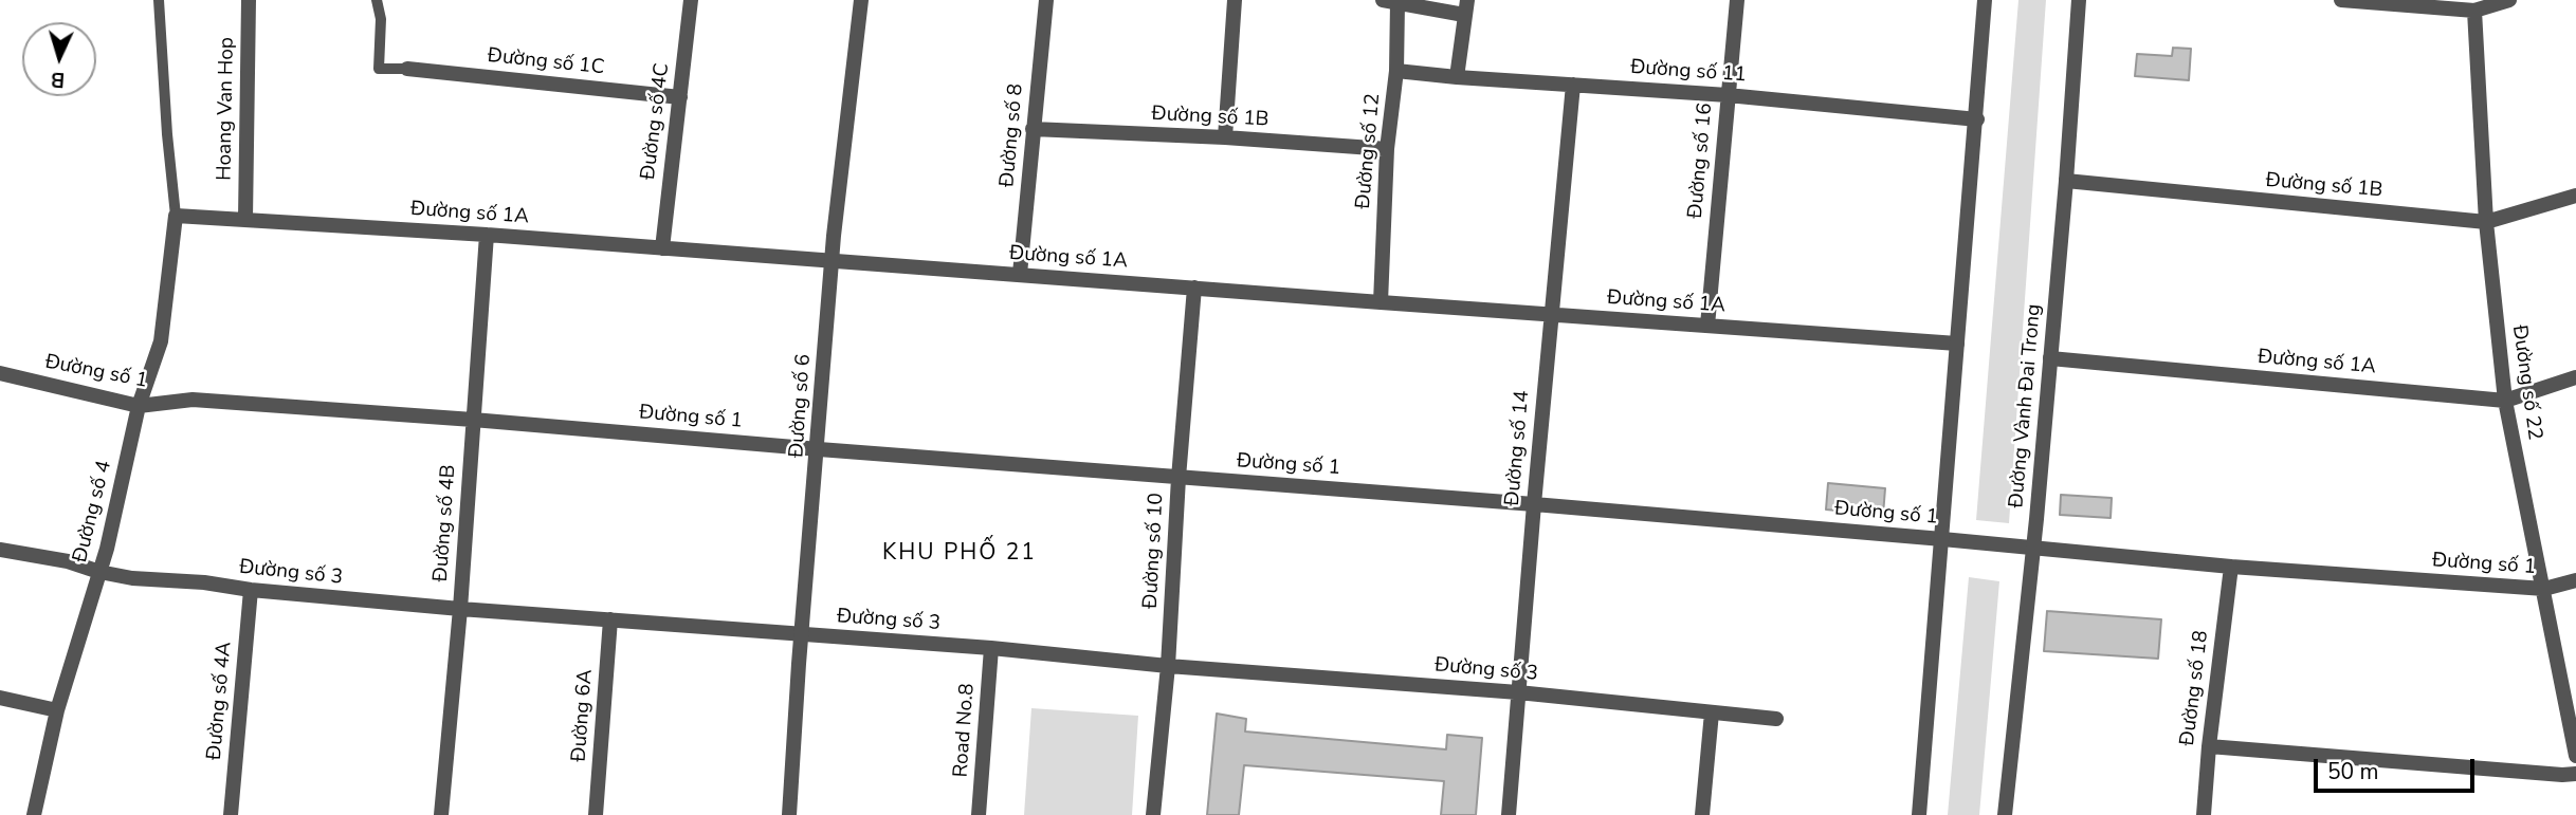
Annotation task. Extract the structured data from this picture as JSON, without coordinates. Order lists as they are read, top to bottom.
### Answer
{
  "streets": {
    "street": [
      "Đường số 1C",
      "Đường số 11",
      "Hoang Van Hop",
      "Đường số 1B",
      "Đường số 4C",
      "Đường số 8",
      "Đường số 12",
      "Đường số 16",
      "Đường số 1A",
      "Đường số 1",
      "Đường số 22",
      "Đường số 6",
      "Đường Vành Đai Trong",
      "Đường số 14",
      "Đường số 4",
      "Đường số 4B",
      "Đường số 10",
      "Đường số 3",
      "Đường số 18",
      "Đường số 4A",
      "Đường 6A",
      "Road No.8"
    ]
  },
  "crossings": [
    ["Đường số 1C", "Đường số 4C"],
    ["Đường số 11", "Đường số 12"],
    ["Đường số 11", "Đường số 16"],
    ["Đường số 11", "Đường số 14"],
    ["Hoang Van Hop", "Đường số 1A"],
    ["Đường số 1B", "Đường số 8"],
    ["Đường số 1B", "Đường số 12"],
    ["Đường số 1B", "Đường số 22"],
    ["Đường số 1B", "Đường Vành Đai Trong"],
    ["Đường số 4C", "Đường số 1A"],
    ["Đường số 8", "Đường số 1A"],
    ["Đường số 12", "Đường số 1A"],
    ["Đường số 16", "Đường số 1A"],
    ["Đường số 1A", "Đường số 22"],
    ["Đường số 1A", "Đường số 6"],
    ["Đường số 1A", "Đường Vành Đai Trong"],
    ["Đường số 1A", "Đường số 14"],
    ["Đường số 1A", "Đường số 4"],
    ["Đường số 1A", "Đường số 4B"],
    ["Đường số 1A", "Đường số 10"],
    ["Đường số 1", "Đường số 22"],
    ["Đường số 1", "Đường số 6"],
    ["Đường số 1", "Đường Vành Đai Trong"],
    ["Đường số 1", "Đường số 14"],
    ["Đường số 1", "Đường số 4"],
    ["Đường số 1", "Đường số 4B"],
    ["Đường số 1", "Đường số 10"],
    ["Đường số 1", "Đường số 18"],
    ["Đường số 6", "Đường số 3"],
    ["Đường số 14", "Đường số 3"],
    ["Đường số 4", "Đường số 3"],
    ["Đường số 4B", "Đường số 3"],
    ["Đường số 10", "Đường số 3"],
    ["Đường số 3", "Đường số 4A"],
    ["Đường số 3", "Đường 6A"],
    ["Đường số 3", "Road No.8"]
  ],
  "districts": ["KHU PHỐ 21"],
  "scale_bar": "50 m",
  "north": "bottom"
}
